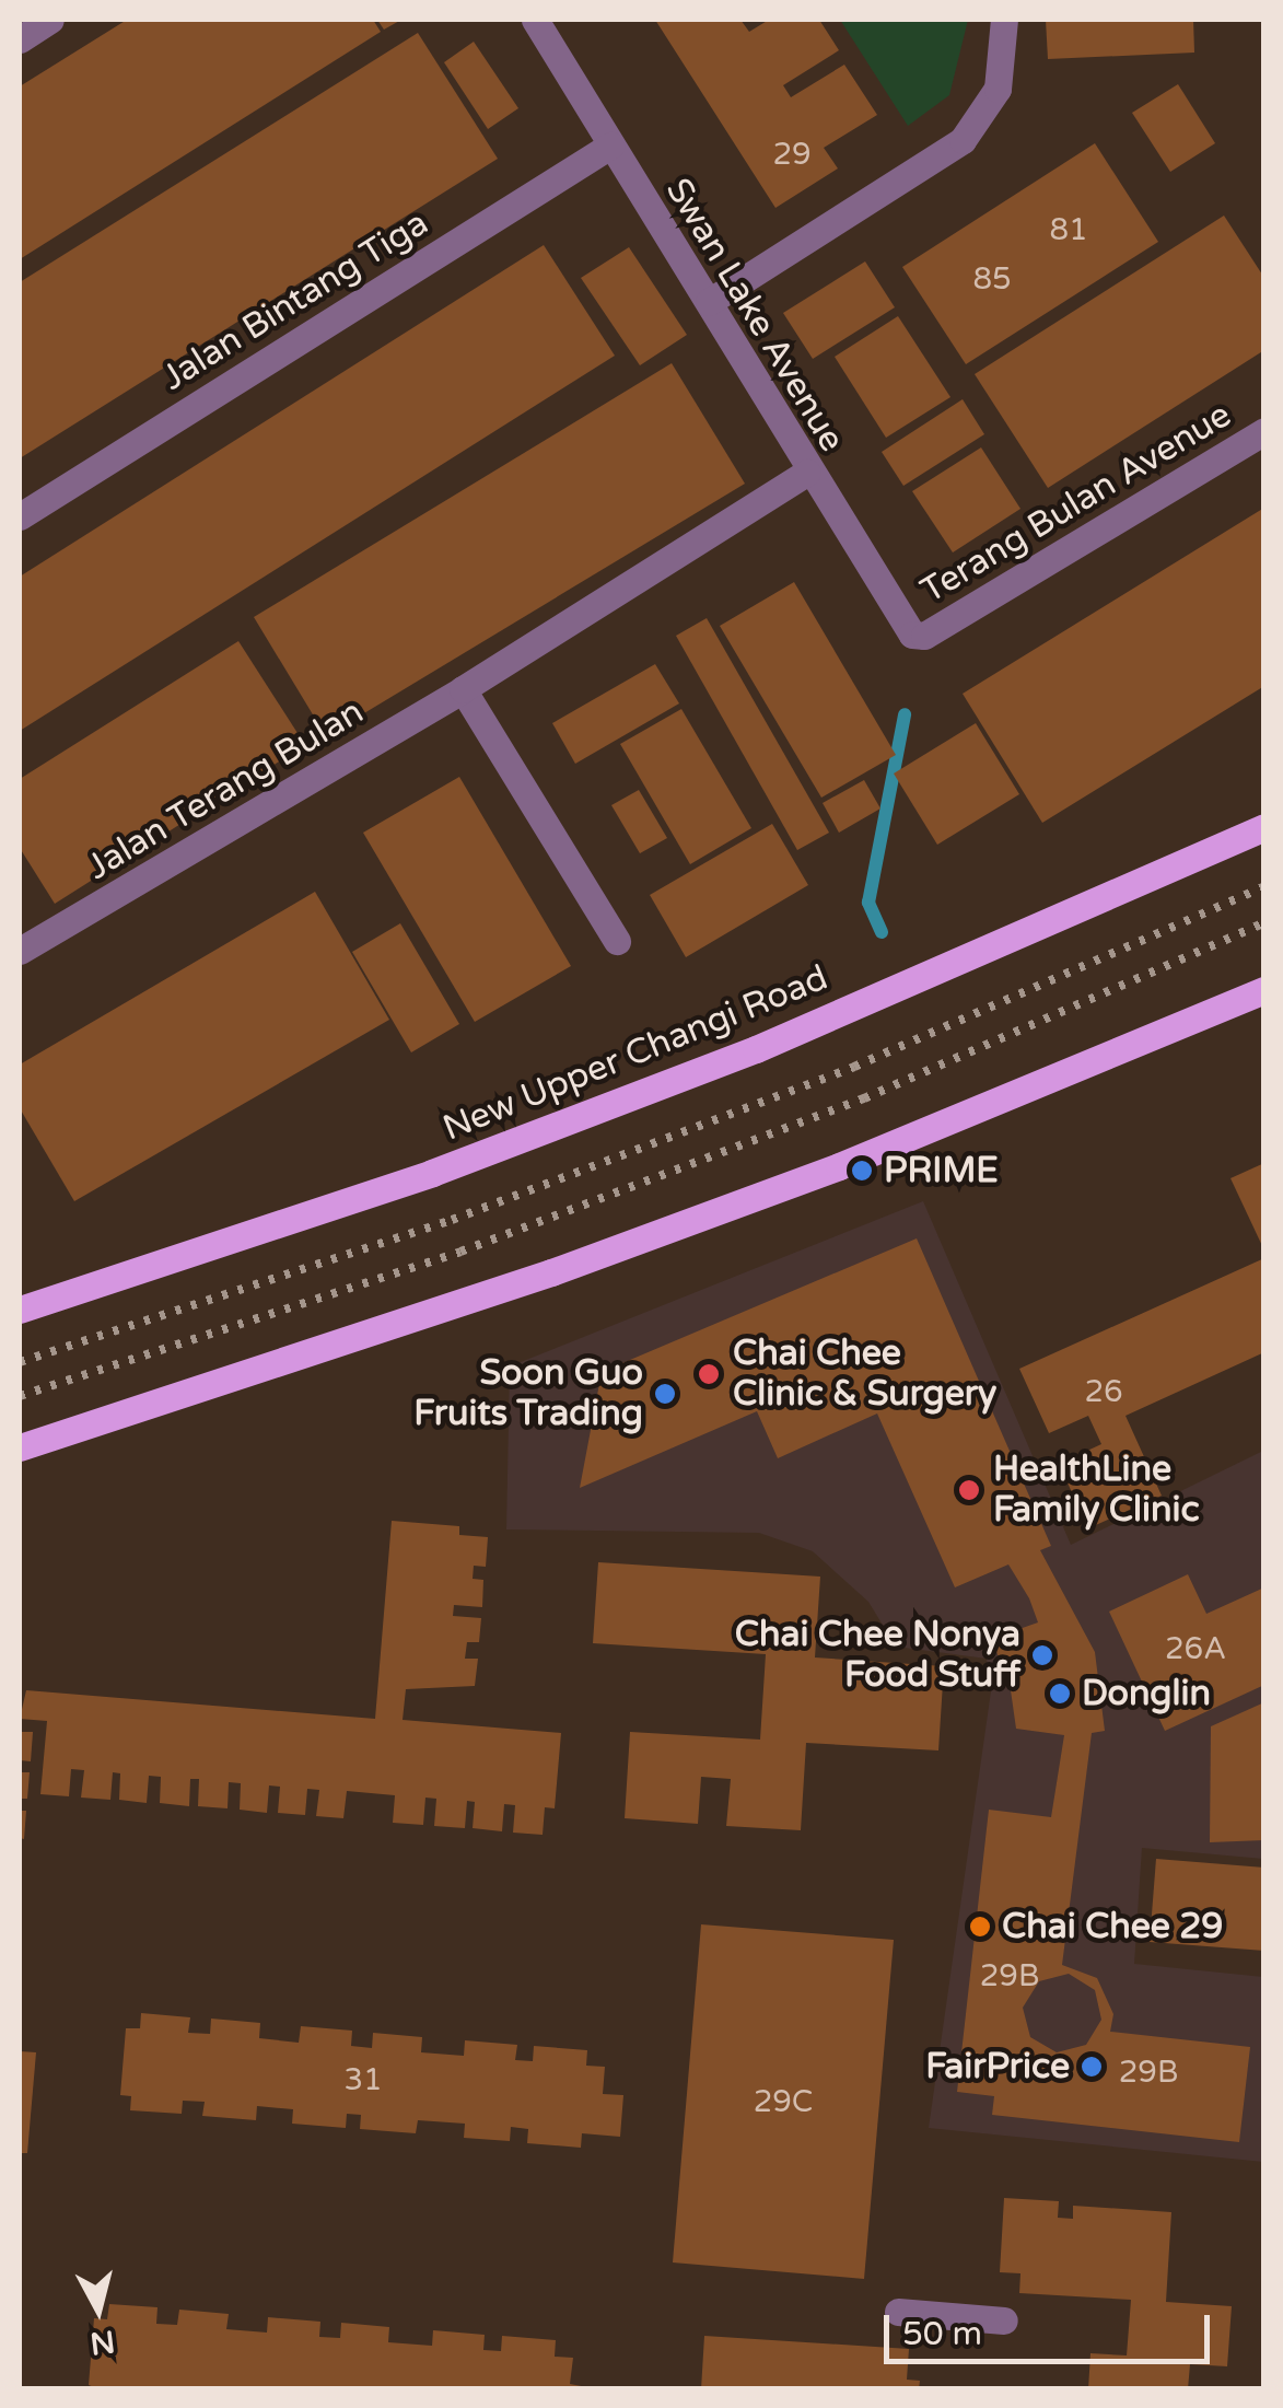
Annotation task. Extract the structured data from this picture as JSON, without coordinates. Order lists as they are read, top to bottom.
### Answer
{
  "streets": {
    "main road": ["New Upper Changi Road"],
    "street": [
      "Jalan Bintang Tiga",
      "Swan Lake Avenue",
      "Terang Bulan Avenue",
      "Jalan Terang Bulan"
    ]
  },
  "crossings": [
    ["Jalan Bintang Tiga", "Swan Lake Avenue"],
    ["Swan Lake Avenue", "Terang Bulan Avenue"],
    ["Swan Lake Avenue", "Jalan Terang Bulan"]
  ],
  "places": [
    "PRIME",
    "Chai Chee Clinic & Surgery",
    "Soon Guo Fruits Trading",
    "HealthLine Family Clinic",
    "Chai Chee Nonya Food Stuff",
    "Donglin",
    "Chai Chee 29",
    "FairPrice"
  ],
  "house_numbers": [
    "29",
    "81",
    "85",
    "26",
    "26A",
    "29B",
    "29B",
    "31",
    "29C"
  ],
  "scale_bar": "50 m",
  "north": "bottom"
}
